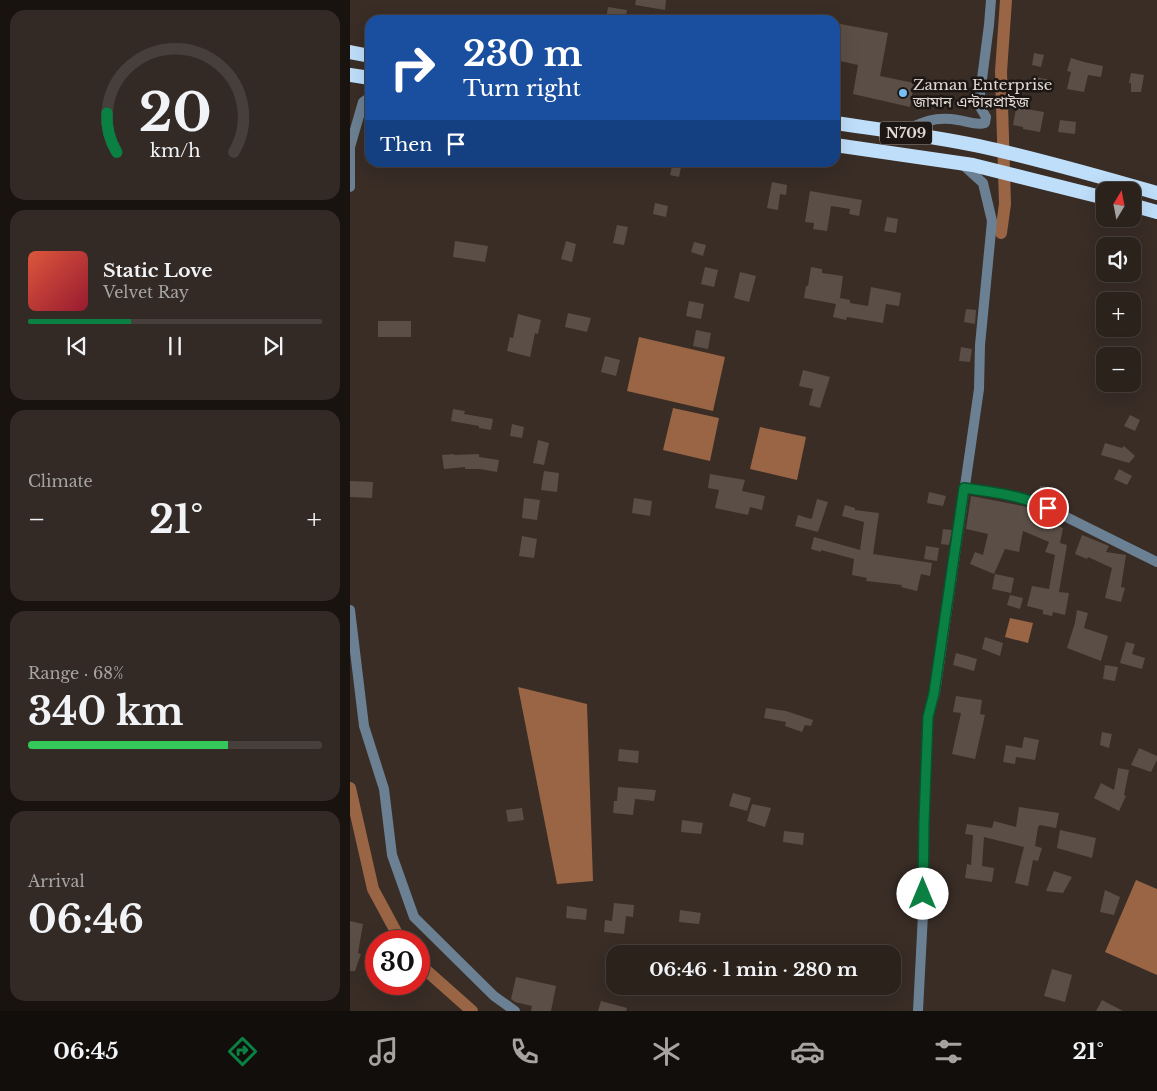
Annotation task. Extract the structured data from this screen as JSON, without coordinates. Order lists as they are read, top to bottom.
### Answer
{
  "streets": {
    "highway": ["N709"]
  },
  "places": ["Zaman Enterprise জামান এন্টারপ্রাইজ"],
  "north": "top",
  "page": {
    "turn": ["230 m", "Turn right"],
    "then": "Then",
    "map_buttons": ["+", "−"],
    "song": ["Static Love", "Velvet Ray"],
    "tile": [
      "Climate",
      ["Range · 68%", "340 km"],
      ["Arrival", "06:46"]
    ],
    "heat": ["−", "21°", "+"],
    "limit": "30",
    "trip": "06:46 · 1 min · 280 m",
    "tabs": ["06:45", "21°"],
    "gauge": ["20", "km/h"]
  }
}
